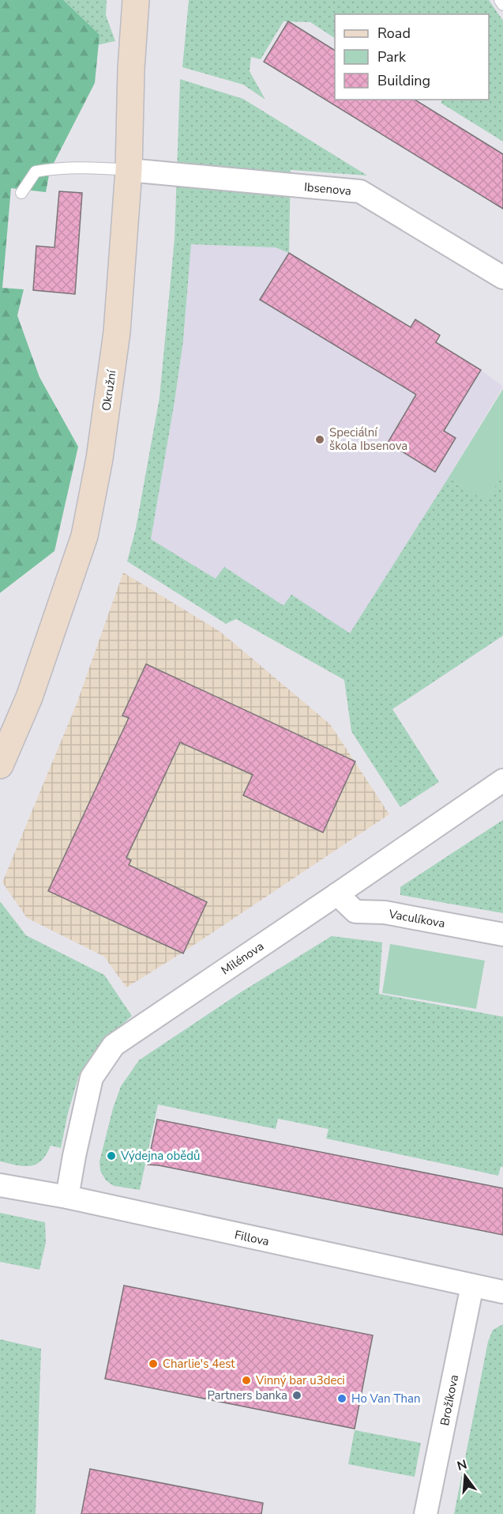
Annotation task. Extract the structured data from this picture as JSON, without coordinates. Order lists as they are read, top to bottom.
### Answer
{
  "streets": {
    "street": [
      "Ibsenova",
      "Okružní",
      "Vaculíkova",
      "Milénova",
      "Fillova",
      "Brožíkova"
    ]
  },
  "crossings": [
    ["Ibsenova", "Okružní"],
    ["Vaculíkova", "Milénova"],
    ["Milénova", "Fillova"],
    ["Fillova", "Brožíkova"]
  ],
  "places": [
    "Speciální škola Ibsenova",
    "Výdejna obědů",
    "Charlie's 4est",
    "Vinný bar u3deci",
    "Partners banka",
    "Ho Van Than"
  ],
  "legend": ["Road", "Park", "Building"],
  "north": "top"
}
